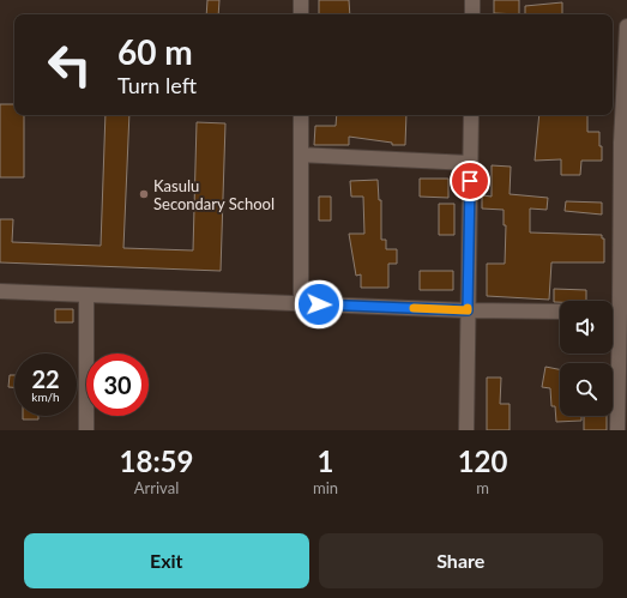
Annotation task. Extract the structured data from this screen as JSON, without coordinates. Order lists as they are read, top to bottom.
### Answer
{
  "places": ["Kasulu Secondary School"],
  "page": {
    "turn": ["60 m", "Turn left"],
    "speed": "22 km/h",
    "limit": "30",
    "eta": [
      "18:59",
      "Arrival",
      "1",
      "min",
      "120",
      "m"
    ],
    "buttons": ["Exit", "Share"]
  }
}
